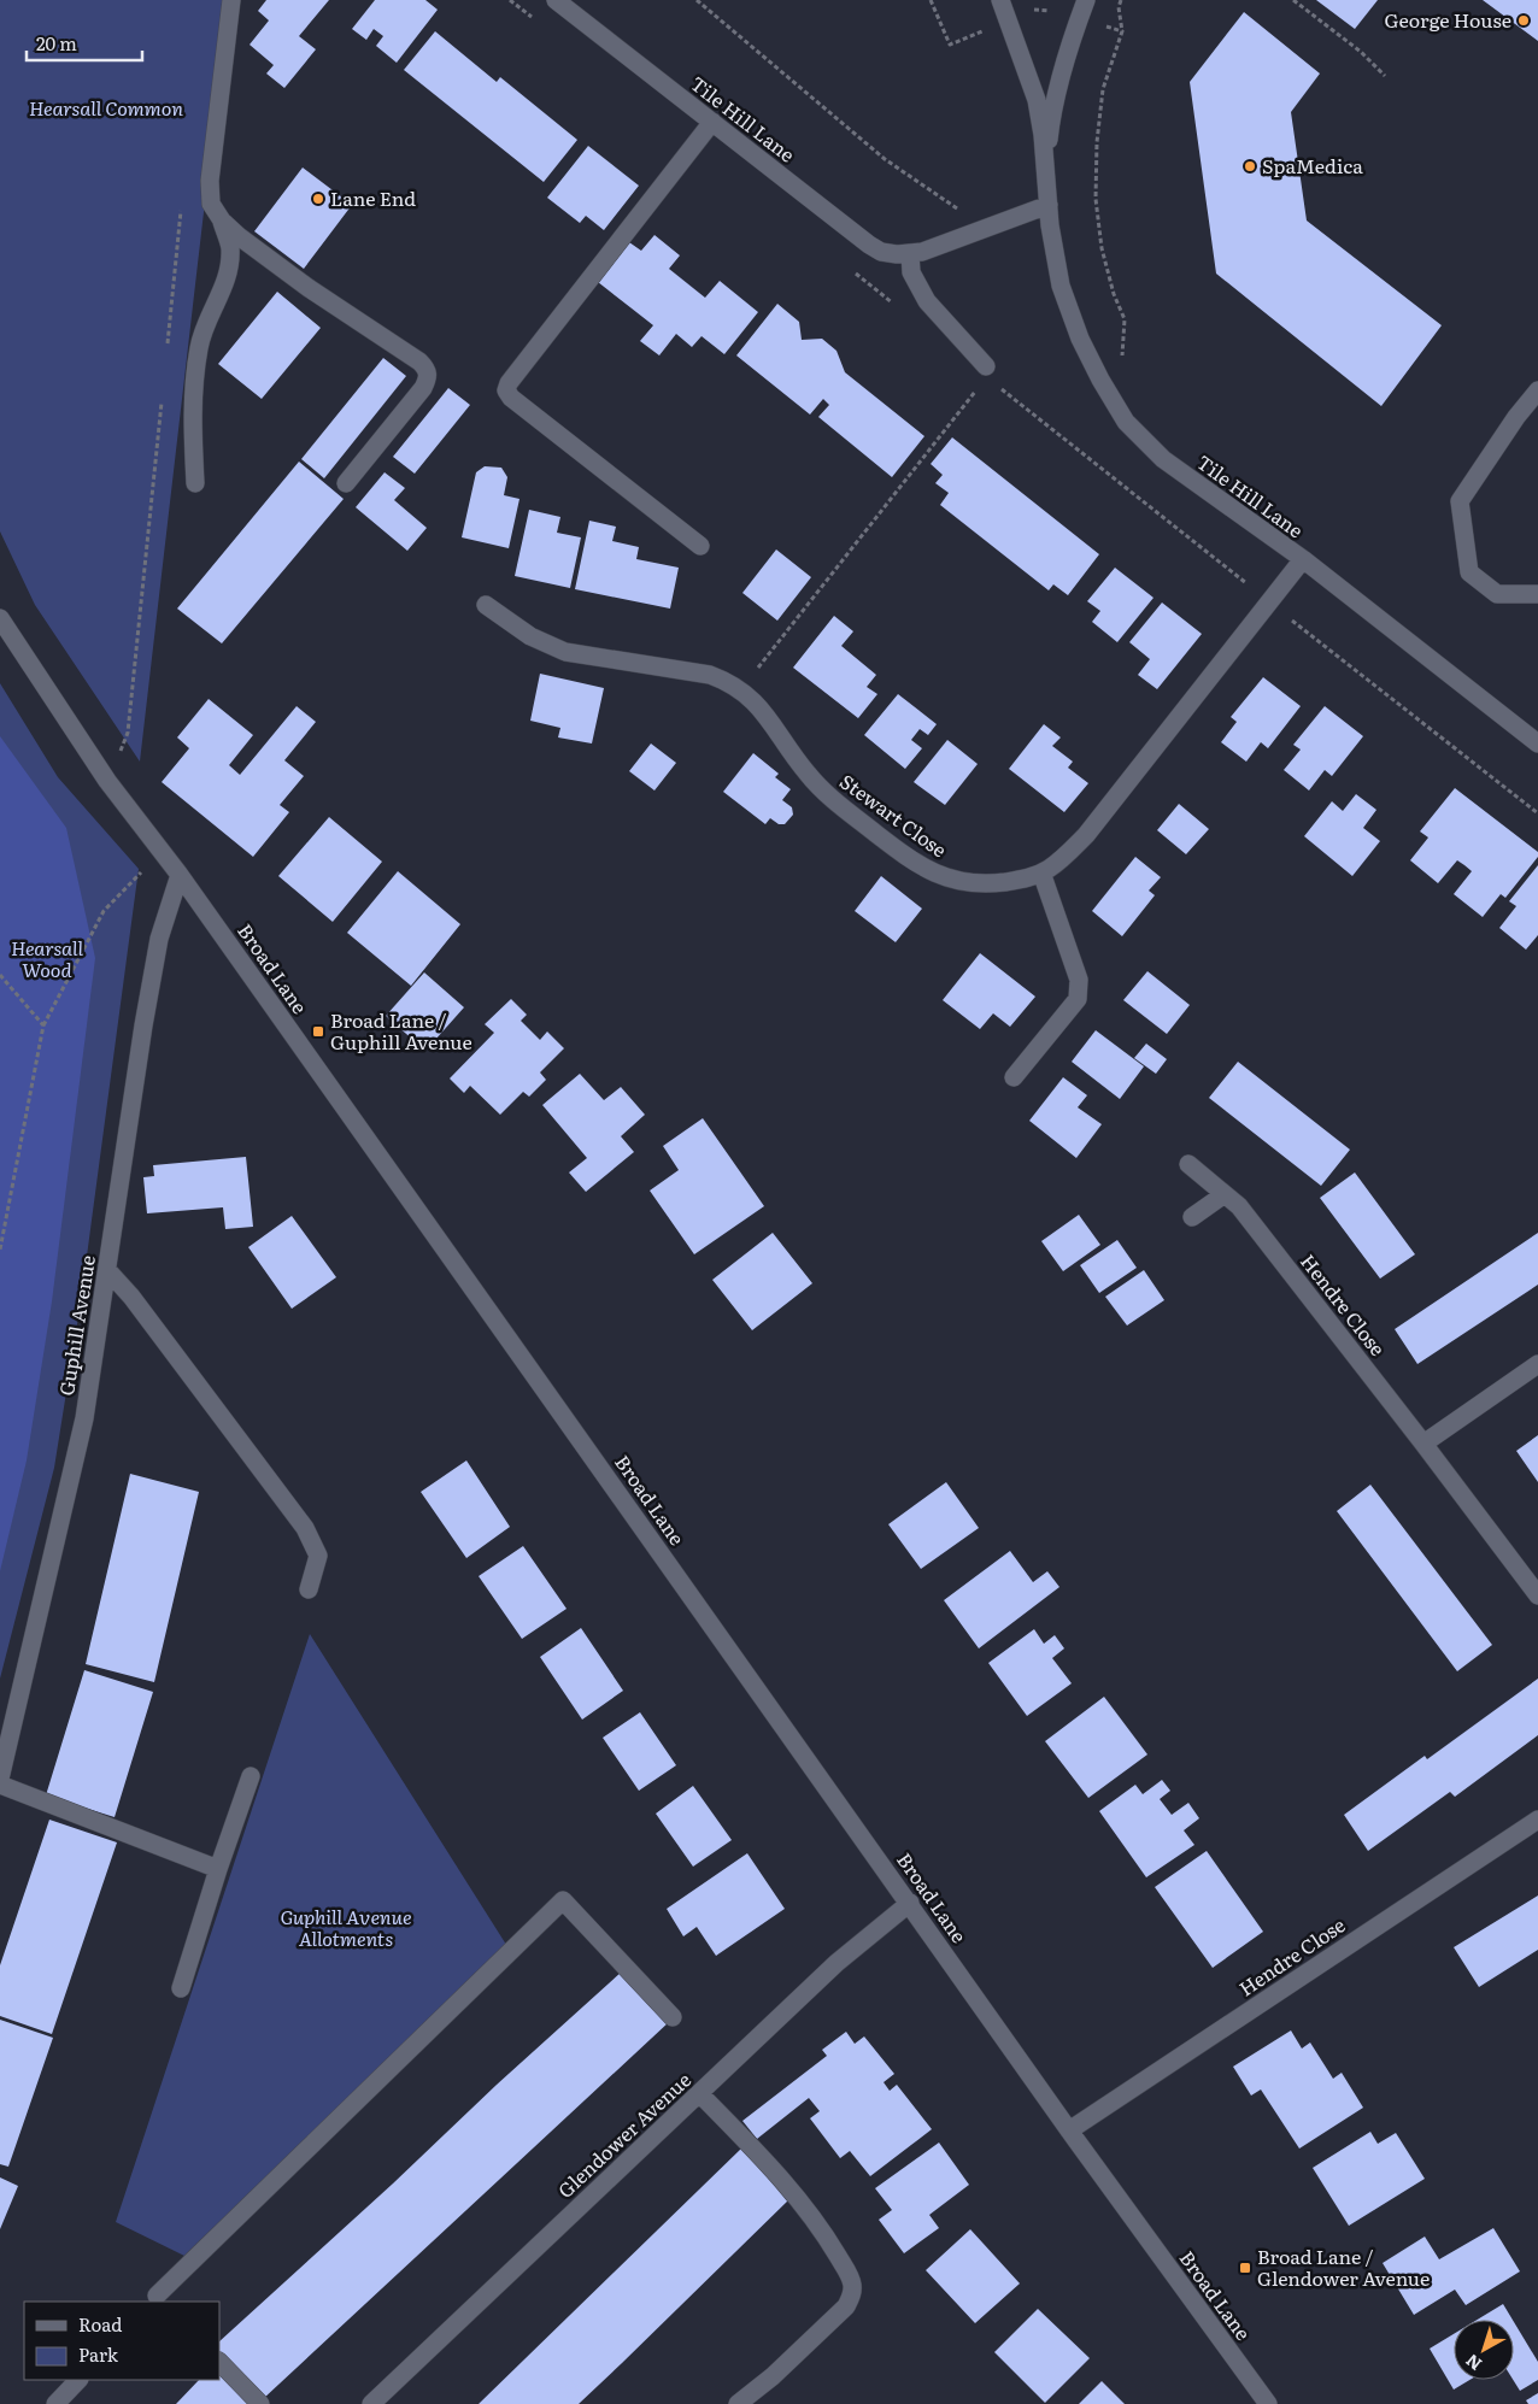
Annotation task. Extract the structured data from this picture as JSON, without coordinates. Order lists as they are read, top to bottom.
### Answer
{
  "streets": {
    "street": [
      "Tile Hill Lane",
      "Stewart Close",
      "Broad Lane",
      "Hendre Close",
      "Guphill Avenue",
      "Glendower Avenue"
    ]
  },
  "crossings": [
    ["Tile Hill Lane", "Stewart Close"],
    ["Broad Lane", "Hendre Close"],
    ["Broad Lane", "Guphill Avenue"],
    ["Broad Lane", "Glendower Avenue"]
  ],
  "parks": ["Hearsall Common", "Hearsall Wood", "Guphill Avenue Allotments"],
  "places": {
    "other": ["George House", "SpaMedica", "Lane End"],
    "transit": ["Broad Lane / Guphill Avenue", "Broad Lane / Glendower Avenue"]
  },
  "legend": ["Road", "Park"],
  "scale_bar": "20 m",
  "north": "bottom left"
}
